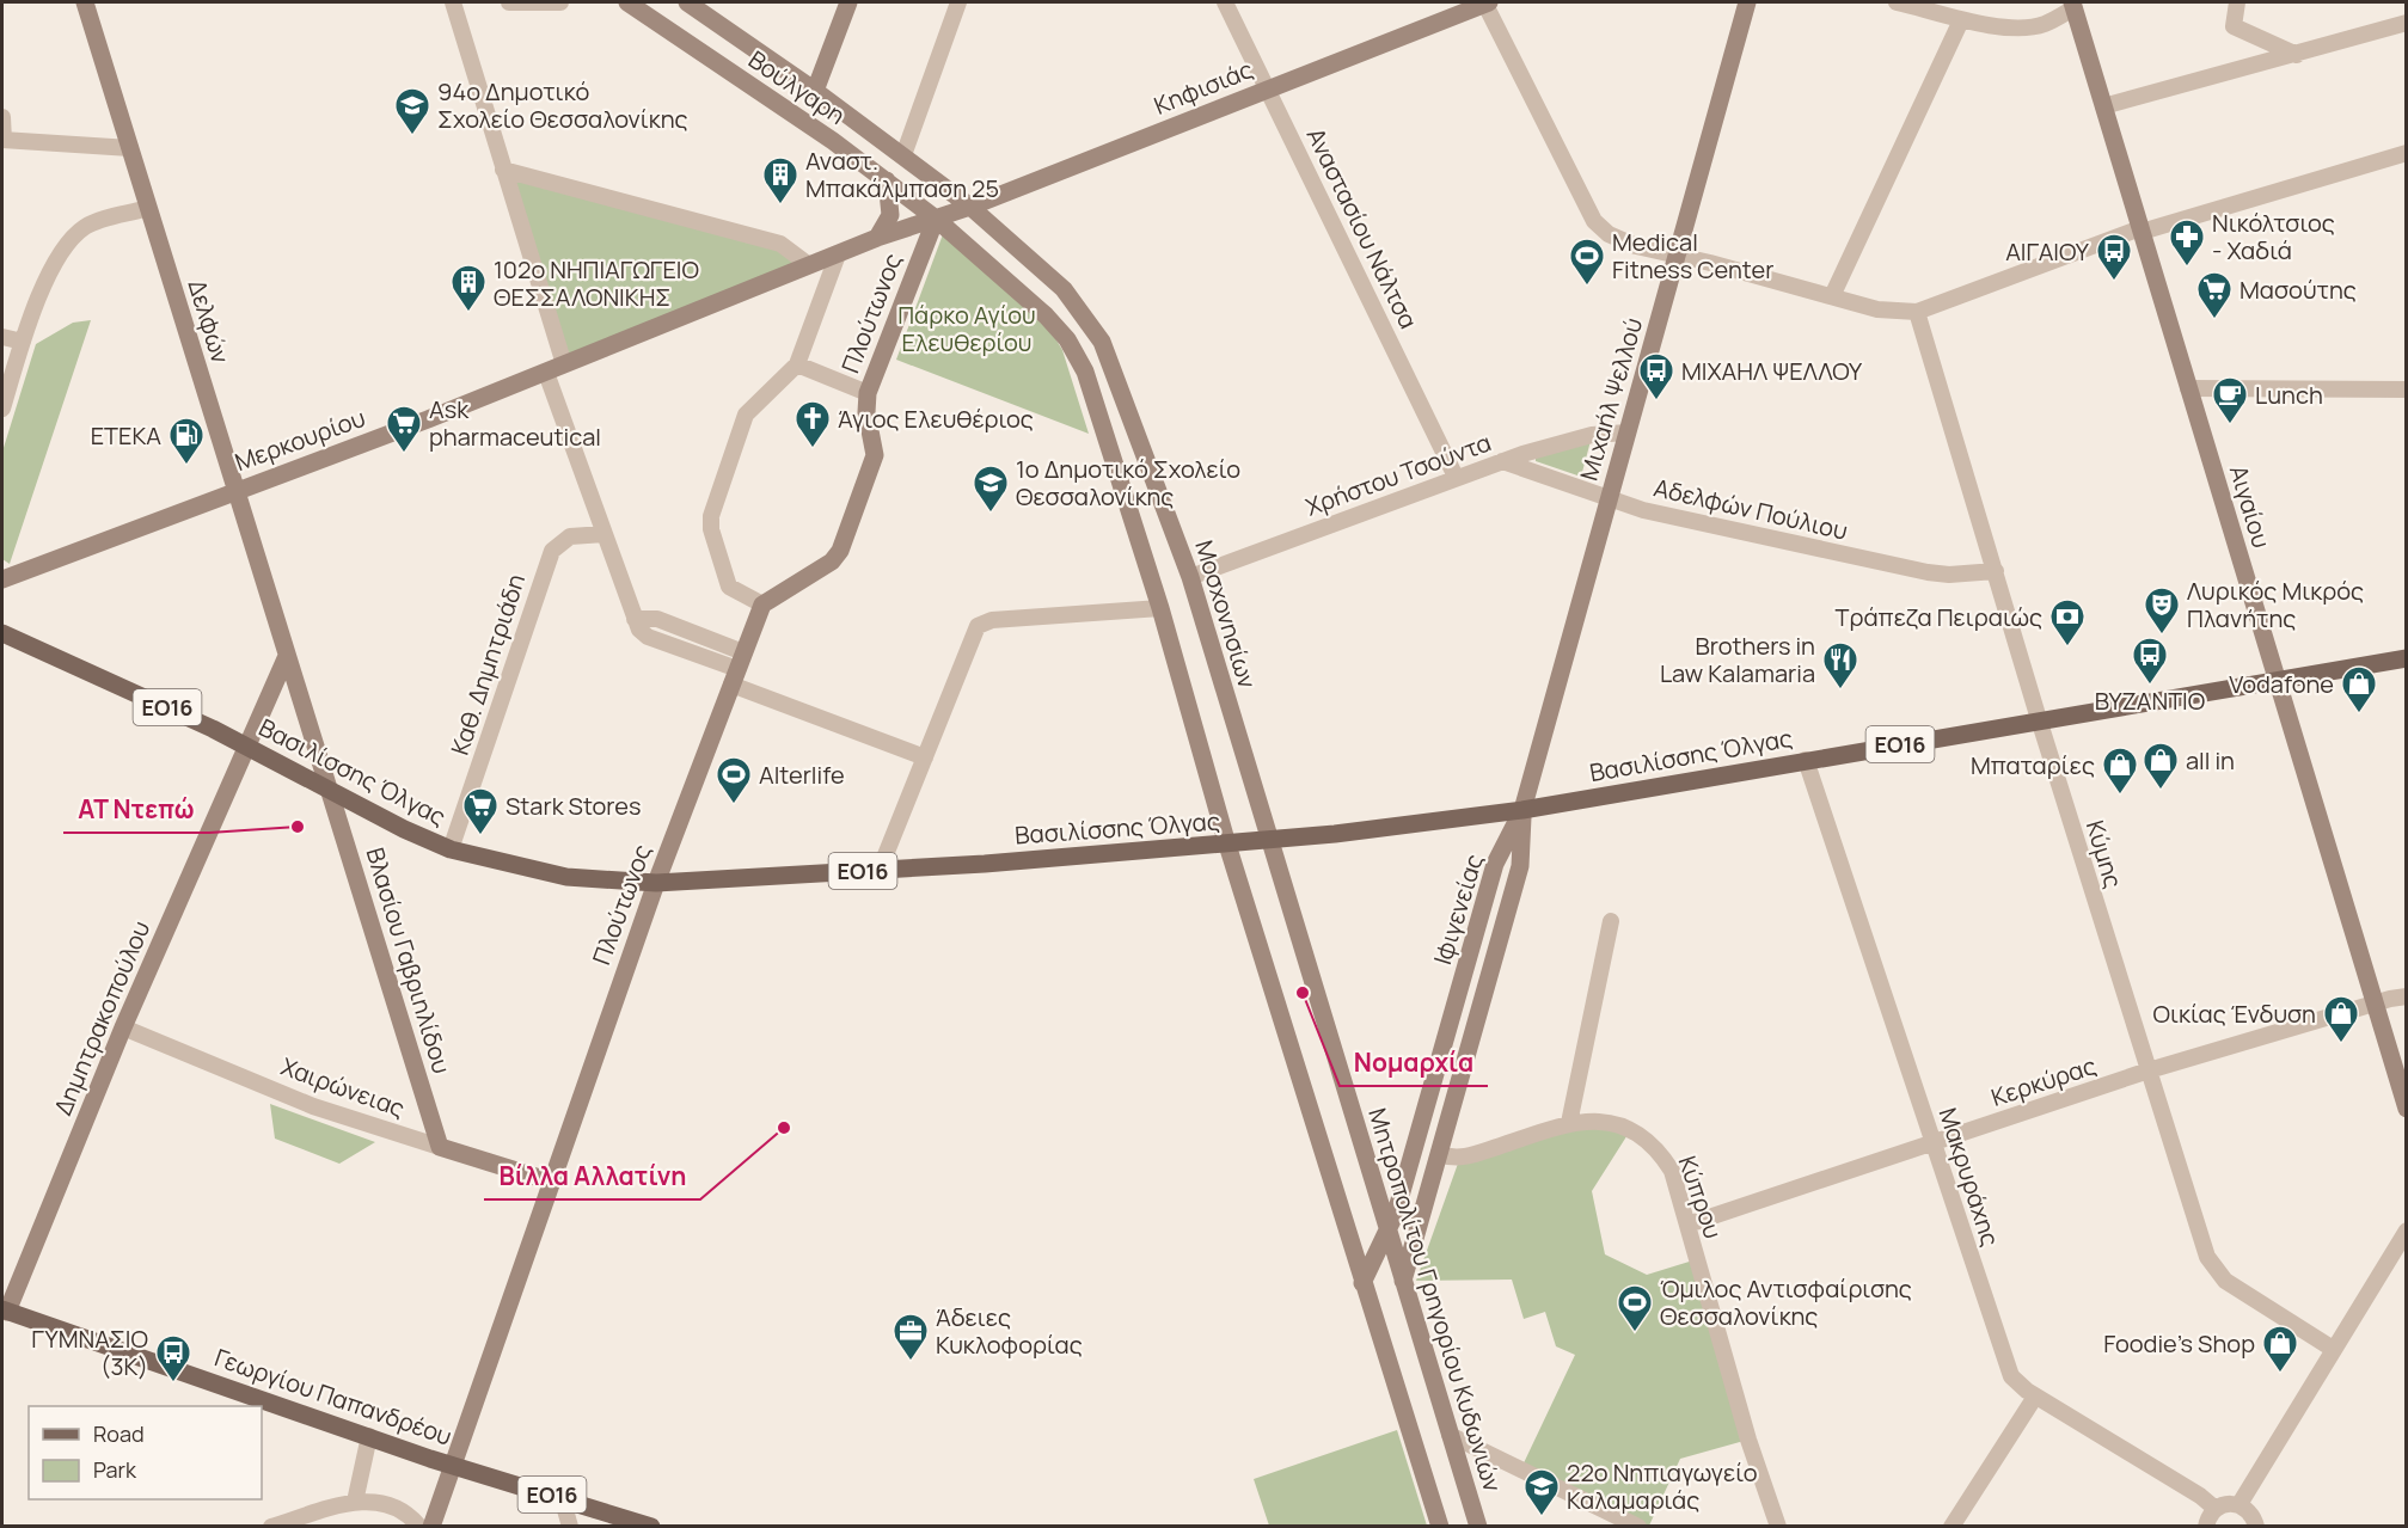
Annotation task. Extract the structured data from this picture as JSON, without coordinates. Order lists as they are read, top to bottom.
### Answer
{
  "streets": {
    "main road": [
      "Βούλγαρη",
      "Κηφισιάς",
      "Πλούτωνος",
      "Δελφών",
      "Μιχαήλ Ψελλού",
      "Μερκουρίου",
      "Αιγαίου",
      "Μοσχονησίων",
      "ΕΟ16",
      "Βασιλίσσης Όλγας",
      "Ιφιγενείας",
      "Βλασίου Γαβριηλίδου",
      "Δημητρακοπούλου",
      "Χαιρώνειας",
      "Μητροπολίτου Γρηγορίου Κυδωνιών",
      "Γεωργίου Παπανδρέου"
    ],
    "street": [
      "Αναστασίου Νάλτσα",
      "Χρήστου Τσούντα",
      "Αδελφών Πούλιου",
      "Καθ. Δημητριάδη",
      "Κύμης",
      "Κερκύρας",
      "Μακρυράχης",
      "Κύπρου"
    ]
  },
  "crossings": [
    ["Βούλγαρη", "Κηφισιάς"],
    ["Βούλγαρη", "Πλούτωνος"],
    ["Βούλγαρη", "Μερκουρίου"],
    ["Βούλγαρη", "Μοσχονησίων"],
    ["Κηφισιάς", "Αναστασίου Νάλτσα"],
    ["Κηφισιάς", "Πλούτωνος"],
    ["Κηφισιάς", "Μερκουρίου"],
    ["Κηφισιάς", "Μοσχονησίων"],
    ["Αναστασίου Νάλτσα", "Χρήστου Τσούντα"],
    ["Πλούτωνος", "Μερκουρίου"],
    ["Πλούτωνος", "Βασιλίσσης Όλγας"],
    ["Πλούτωνος", "Χαιρώνειας"],
    ["Πλούτωνος", "Γεωργίου Παπανδρέου"],
    ["Δελφών", "Μερκουρίου"],
    ["Δελφών", "Βασιλίσσης Όλγας"],
    ["Δελφών", "Βλασίου Γαβριηλίδου"],
    ["Μιχαήλ Ψελλού", "Χρήστου Τσούντα"],
    ["Μιχαήλ Ψελλού", "Αδελφών Πούλιου"],
    ["Μιχαήλ Ψελλού", "Βασιλίσσης Όλγας"],
    ["Μιχαήλ Ψελλού", "Ιφιγενείας"],
    ["Χρήστου Τσούντα", "Αδελφών Πούλιου"],
    ["Χρήστου Τσούντα", "Μοσχονησίων"],
    ["Αιγαίου", "ΕΟ16"],
    ["Αιγαίου", "Βασιλίσσης Όλγας"],
    ["Αιγαίου", "Κερκύρας"],
    ["Αδελφών Πούλιου", "Κύμης"],
    ["Μοσχονησίων", "Βασιλίσσης Όλγας"],
    ["Μοσχονησίων", "Μητροπολίτου Γρηγορίου Κυδωνιών"],
    ["Καθ. Δημητριάδη", "Βασιλίσσης Όλγας"],
    ["ΕΟ16", "Βασιλίσσης Όλγας"],
    ["Βασιλίσσης Όλγας", "Κύμης"],
    ["Βασιλίσσης Όλγας", "Ιφιγενείας"],
    ["Βασιλίσσης Όλγας", "Βλασίου Γαβριηλίδου"],
    ["Βασιλίσσης Όλγας", "Δημητρακοπούλου"],
    ["Βασιλίσσης Όλγας", "Μακρυράχης"],
    ["Βασιλίσσης Όλγας", "Μητροπολίτου Γρηγορίου Κυδωνιών"],
    ["Κύμης", "Κερκύρας"],
    ["Ιφιγενείας", "Κύπρου"],
    ["Ιφιγενείας", "Μητροπολίτου Γρηγορίου Κυδωνιών"],
    ["Βλασίου Γαβριηλίδου", "Χαιρώνειας"],
    ["Δημητρακοπούλου", "Χαιρώνειας"],
    ["Δημητρακοπούλου", "Γεωργίου Παπανδρέου"],
    ["Κερκύρας", "Μακρυράχης"],
    ["Κερκύρας", "Κύπρου"]
  ],
  "parks": ["Πάρκο Αγίου Ελευθερίου"],
  "places": {
    "school or university": ["94ο Δημοτικό Σχολείο Θεσσαλονίκης", "1ο Δημοτικό Σχολείο Θεσσαλονίκης", "22ο Νηπιαγωγείο Καλαμαριάς"],
    "building": ["Αναστ. Μπακάλμπαση 25", "102ο ΝΗΠΙΑΓΩΓΕΙΟ ΘΕΣΣΑΛΟΝΙΚΗΣ"],
    "pharmacy": ["Νικόλτσιος - Χαδιά"],
    "bus stop": [
      "ΑΙΓΑΙΟΥ",
      "ΜΙΧΑΗΛ ΨΕΛΛΟΥ",
      "ΒΥΖΑΝΤΙΟ",
      "ΓΥΜΝΑΣΙΟ (3Κ)"
    ],
    "sports": ["Medical Fitness Center", "Alterlife", "Όμιλος Αντισφαίρισης Θεσσαλονίκης"],
    "supermarket": ["Μασούτης", "Ask pharmaceutical", "Stark Stores"],
    "cafe": ["Lunch"],
    "church": ["Άγιος Ελευθέριος"],
    "fuel station": ["ΕΤΕΚΑ"],
    "theatre": ["Λυρικός Μικρός Πλανήτης"],
    "bank": ["Τράπεζα Πειραιώς"],
    "restaurant": ["Brothers in Law Kalamaria"],
    "shop": [
      "Vodafone",
      "all in",
      "Μπαταρίες",
      "Οικίας Ένδυση",
      "Foodie's Shop"
    ],
    "other": ["ΑΤ Ντεπώ", "Νομαρχία", "Βίλλα Αλλατίνη"],
    "office": ["Άδειες Κυκλοφορίας"]
  },
  "legend": ["Road", "Park"]
}
